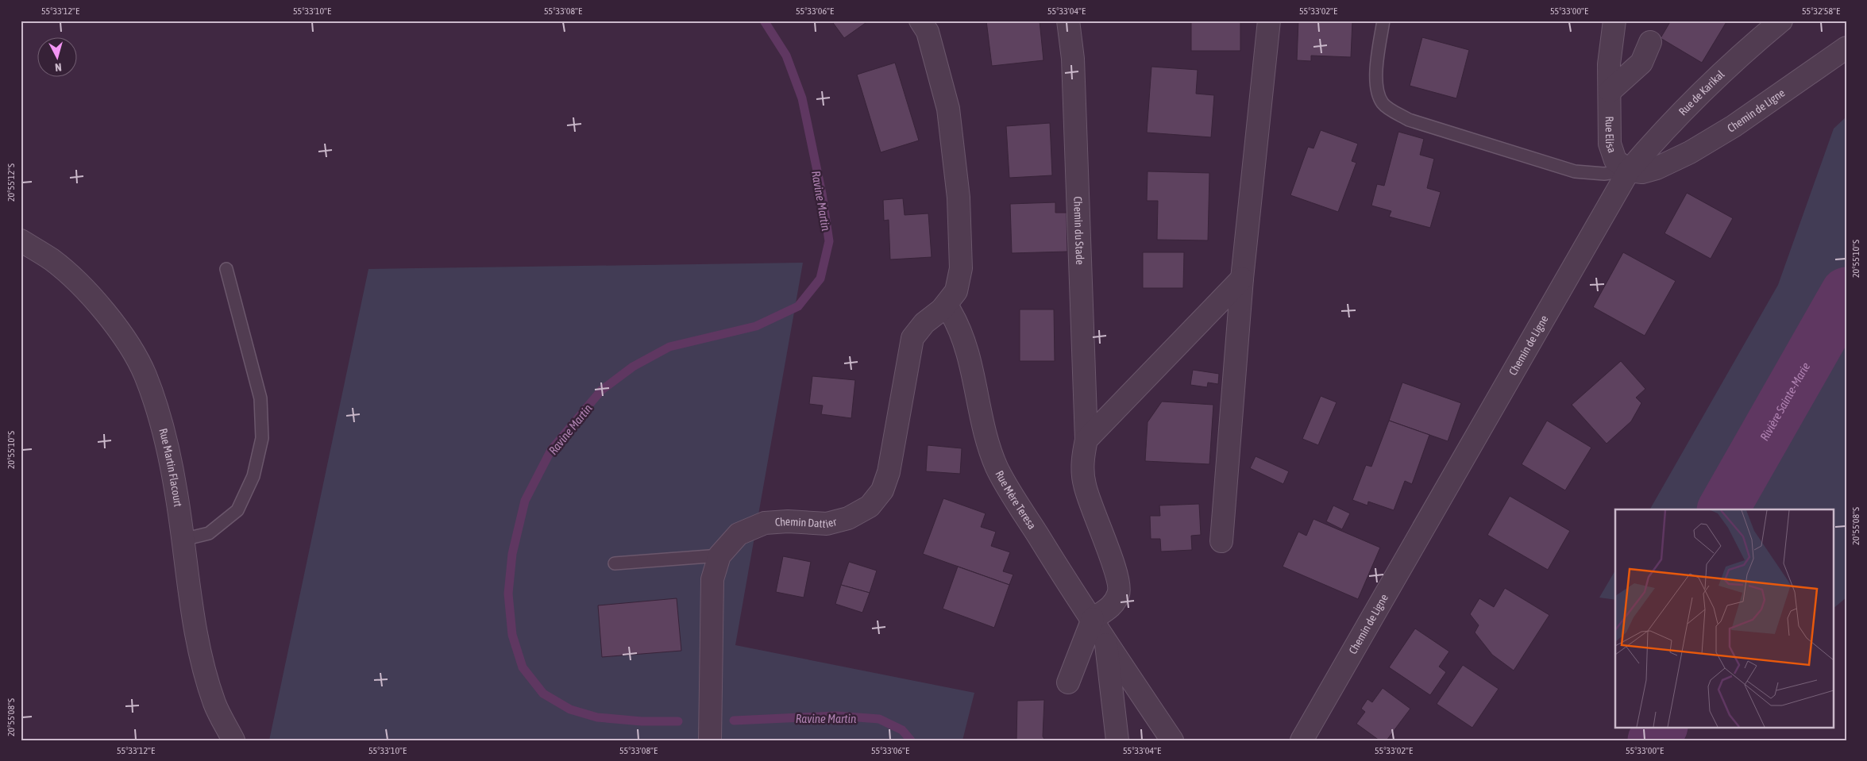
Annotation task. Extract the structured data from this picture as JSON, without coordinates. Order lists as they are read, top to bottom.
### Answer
{
  "streets": {
    "street": [
      "Rue de Karikal",
      "Chemin de Ligne",
      "Rue Elisa",
      "Chemin du Stade",
      "Rue Martin Flacourt",
      "Rue Mère Teresa",
      "Chemin Dattier"
    ]
  },
  "crossings": [
    ["Rue de Karikal", "Chemin de Ligne"],
    ["Rue de Karikal", "Rue Elisa"],
    ["Chemin de Ligne", "Rue Elisa"],
    ["Chemin du Stade", "Rue Mère Teresa"],
    ["Rue Mère Teresa", "Chemin Dattier"]
  ],
  "water": ["Ravine Martin", "Rivière Sainte-Marie"],
  "north": "bottom",
  "coordinates": [
    "55°33'12\"E",
    "55°33'10\"E",
    "55°33'08\"E",
    "55°33'06\"E",
    "55°33'04\"E",
    "55°33'02\"E",
    "55°33'00\"E",
    "55°32'58\"E",
    "20°55'12\"S",
    "20°55'10\"S",
    "20°55'08\"S"
  ]
}
